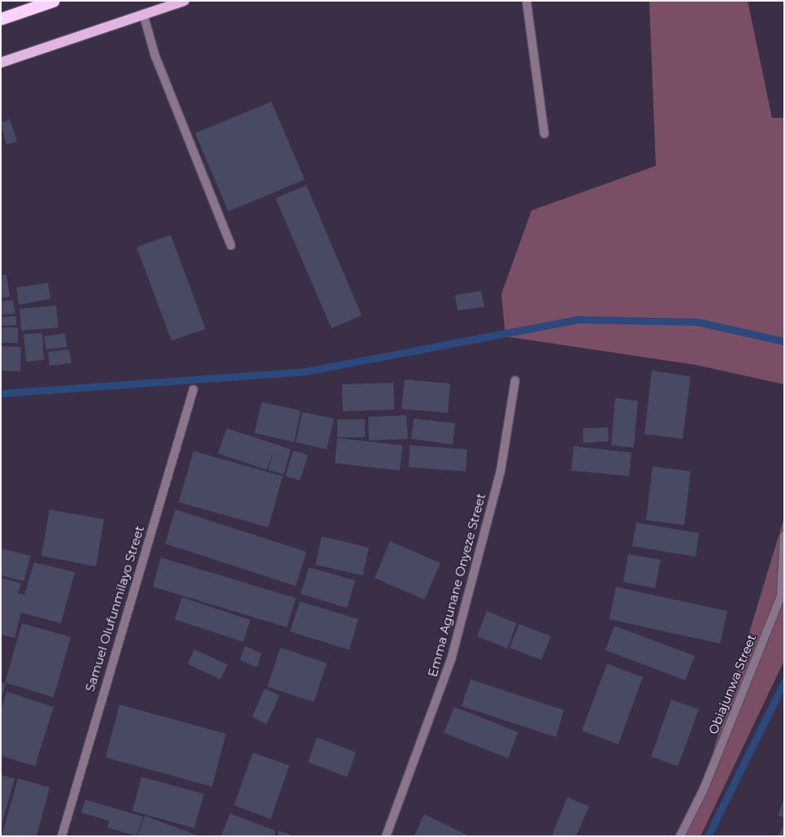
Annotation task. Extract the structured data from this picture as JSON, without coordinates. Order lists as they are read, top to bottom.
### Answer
{
  "streets": {
    "street": ["Emma Agunane Onyeze Street", "Samuel Olufunmilayo Street", "Obiajunwa Street"]
  }
}
